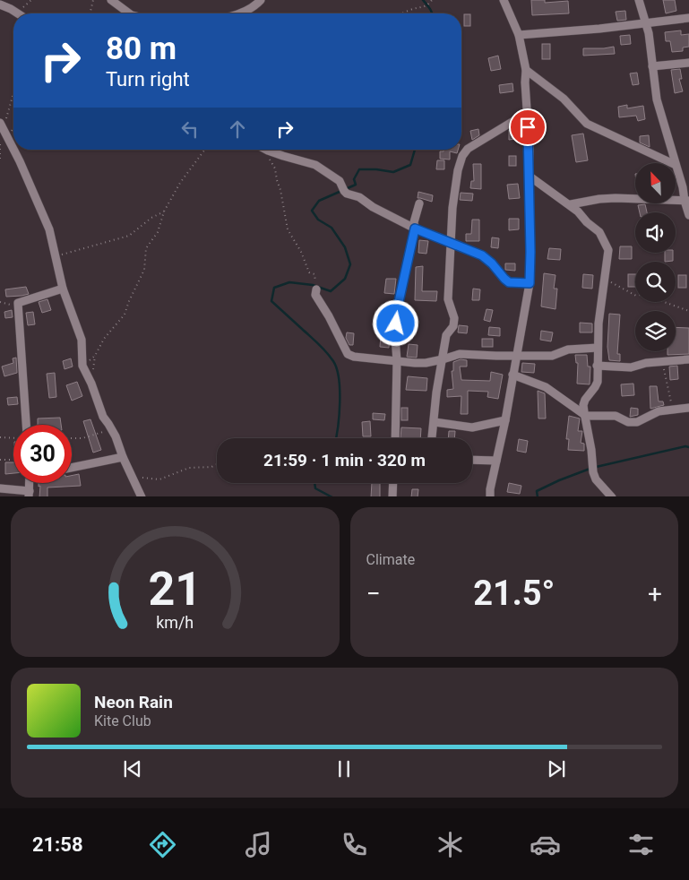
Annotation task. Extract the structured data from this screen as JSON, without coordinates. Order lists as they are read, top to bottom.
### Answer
{
  "north": "top left",
  "page": {
    "turn": ["80 m", "Turn right"],
    "limit": "30",
    "trip": "21:59 · 1 min · 320 m",
    "tile": "Climate",
    "heat": ["−", "21.5°", "+"],
    "song": ["Neon Rain", "Kite Club"],
    "tabs": "21:58",
    "gauge": ["21", "km/h"]
  }
}
